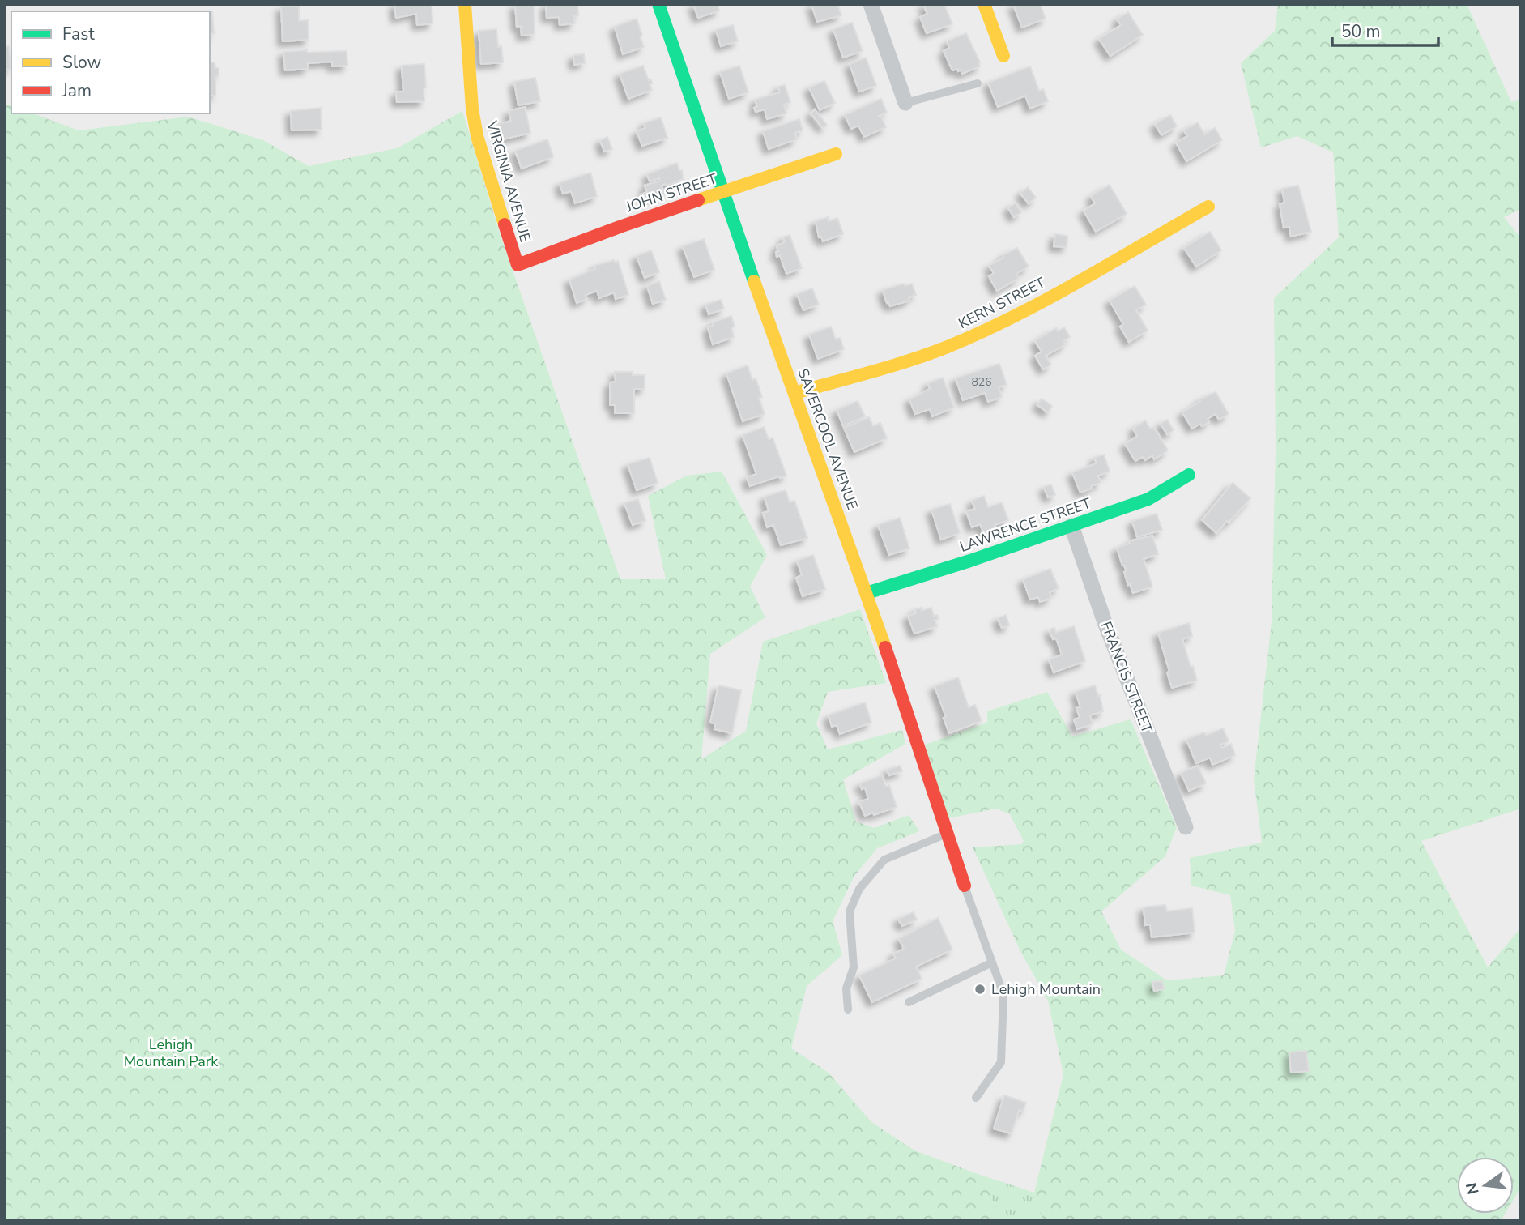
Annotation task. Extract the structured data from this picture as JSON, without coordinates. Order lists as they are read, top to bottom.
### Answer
{
  "streets": {
    "street": [
      "VIRGINIA AVENUE",
      "JOHN STREET",
      "KERN STREET",
      "SAVERCOOL AVENUE",
      "LAWRENCE STREET",
      "FRANCIS STREET"
    ]
  },
  "crossings": [
    ["VIRGINIA AVENUE", "JOHN STREET"],
    ["JOHN STREET", "SAVERCOOL AVENUE"],
    ["KERN STREET", "SAVERCOOL AVENUE"],
    ["SAVERCOOL AVENUE", "LAWRENCE STREET"],
    ["LAWRENCE STREET", "FRANCIS STREET"]
  ],
  "parks": ["Lehigh Mountain Park"],
  "places": ["Lehigh Mountain"],
  "house_numbers": ["826"],
  "legend": ["Fast", "Slow", "Jam"],
  "scale_bar": "50 m",
  "north": "left"
}
